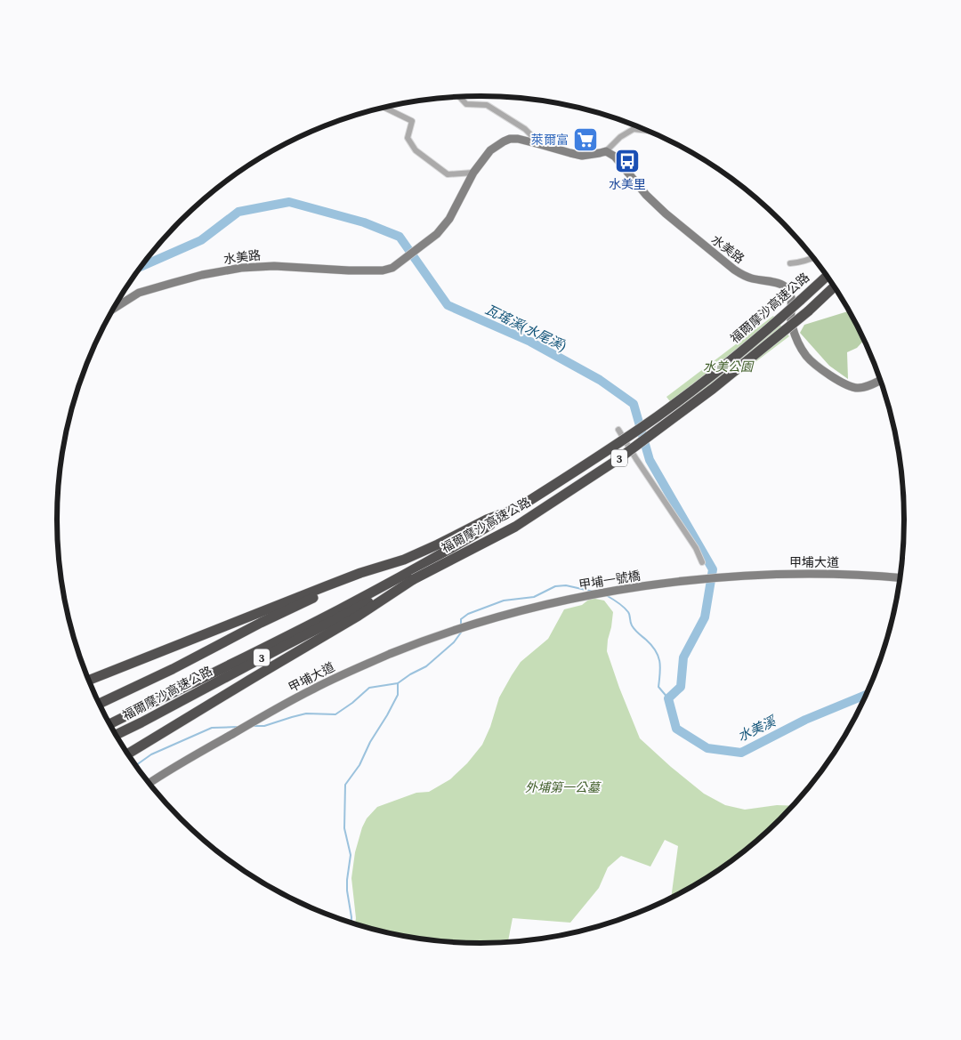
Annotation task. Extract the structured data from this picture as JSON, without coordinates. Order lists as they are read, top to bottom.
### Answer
{
  "streets": {
    "highway": ["福爾摩沙高速公路", "3"],
    "street": ["水美路", "甲埔大道", "甲埔一號橋"]
  },
  "crossings": [
    ["甲埔大道", "甲埔一號橋"]
  ],
  "water": ["瓦瑤溪(水尾溪)", "水美溪"],
  "parks": ["水美公園", "外埔第一公墓"],
  "places": {
    "supermarket": ["萊爾富"],
    "bus stop": ["水美里"]
  }
}
